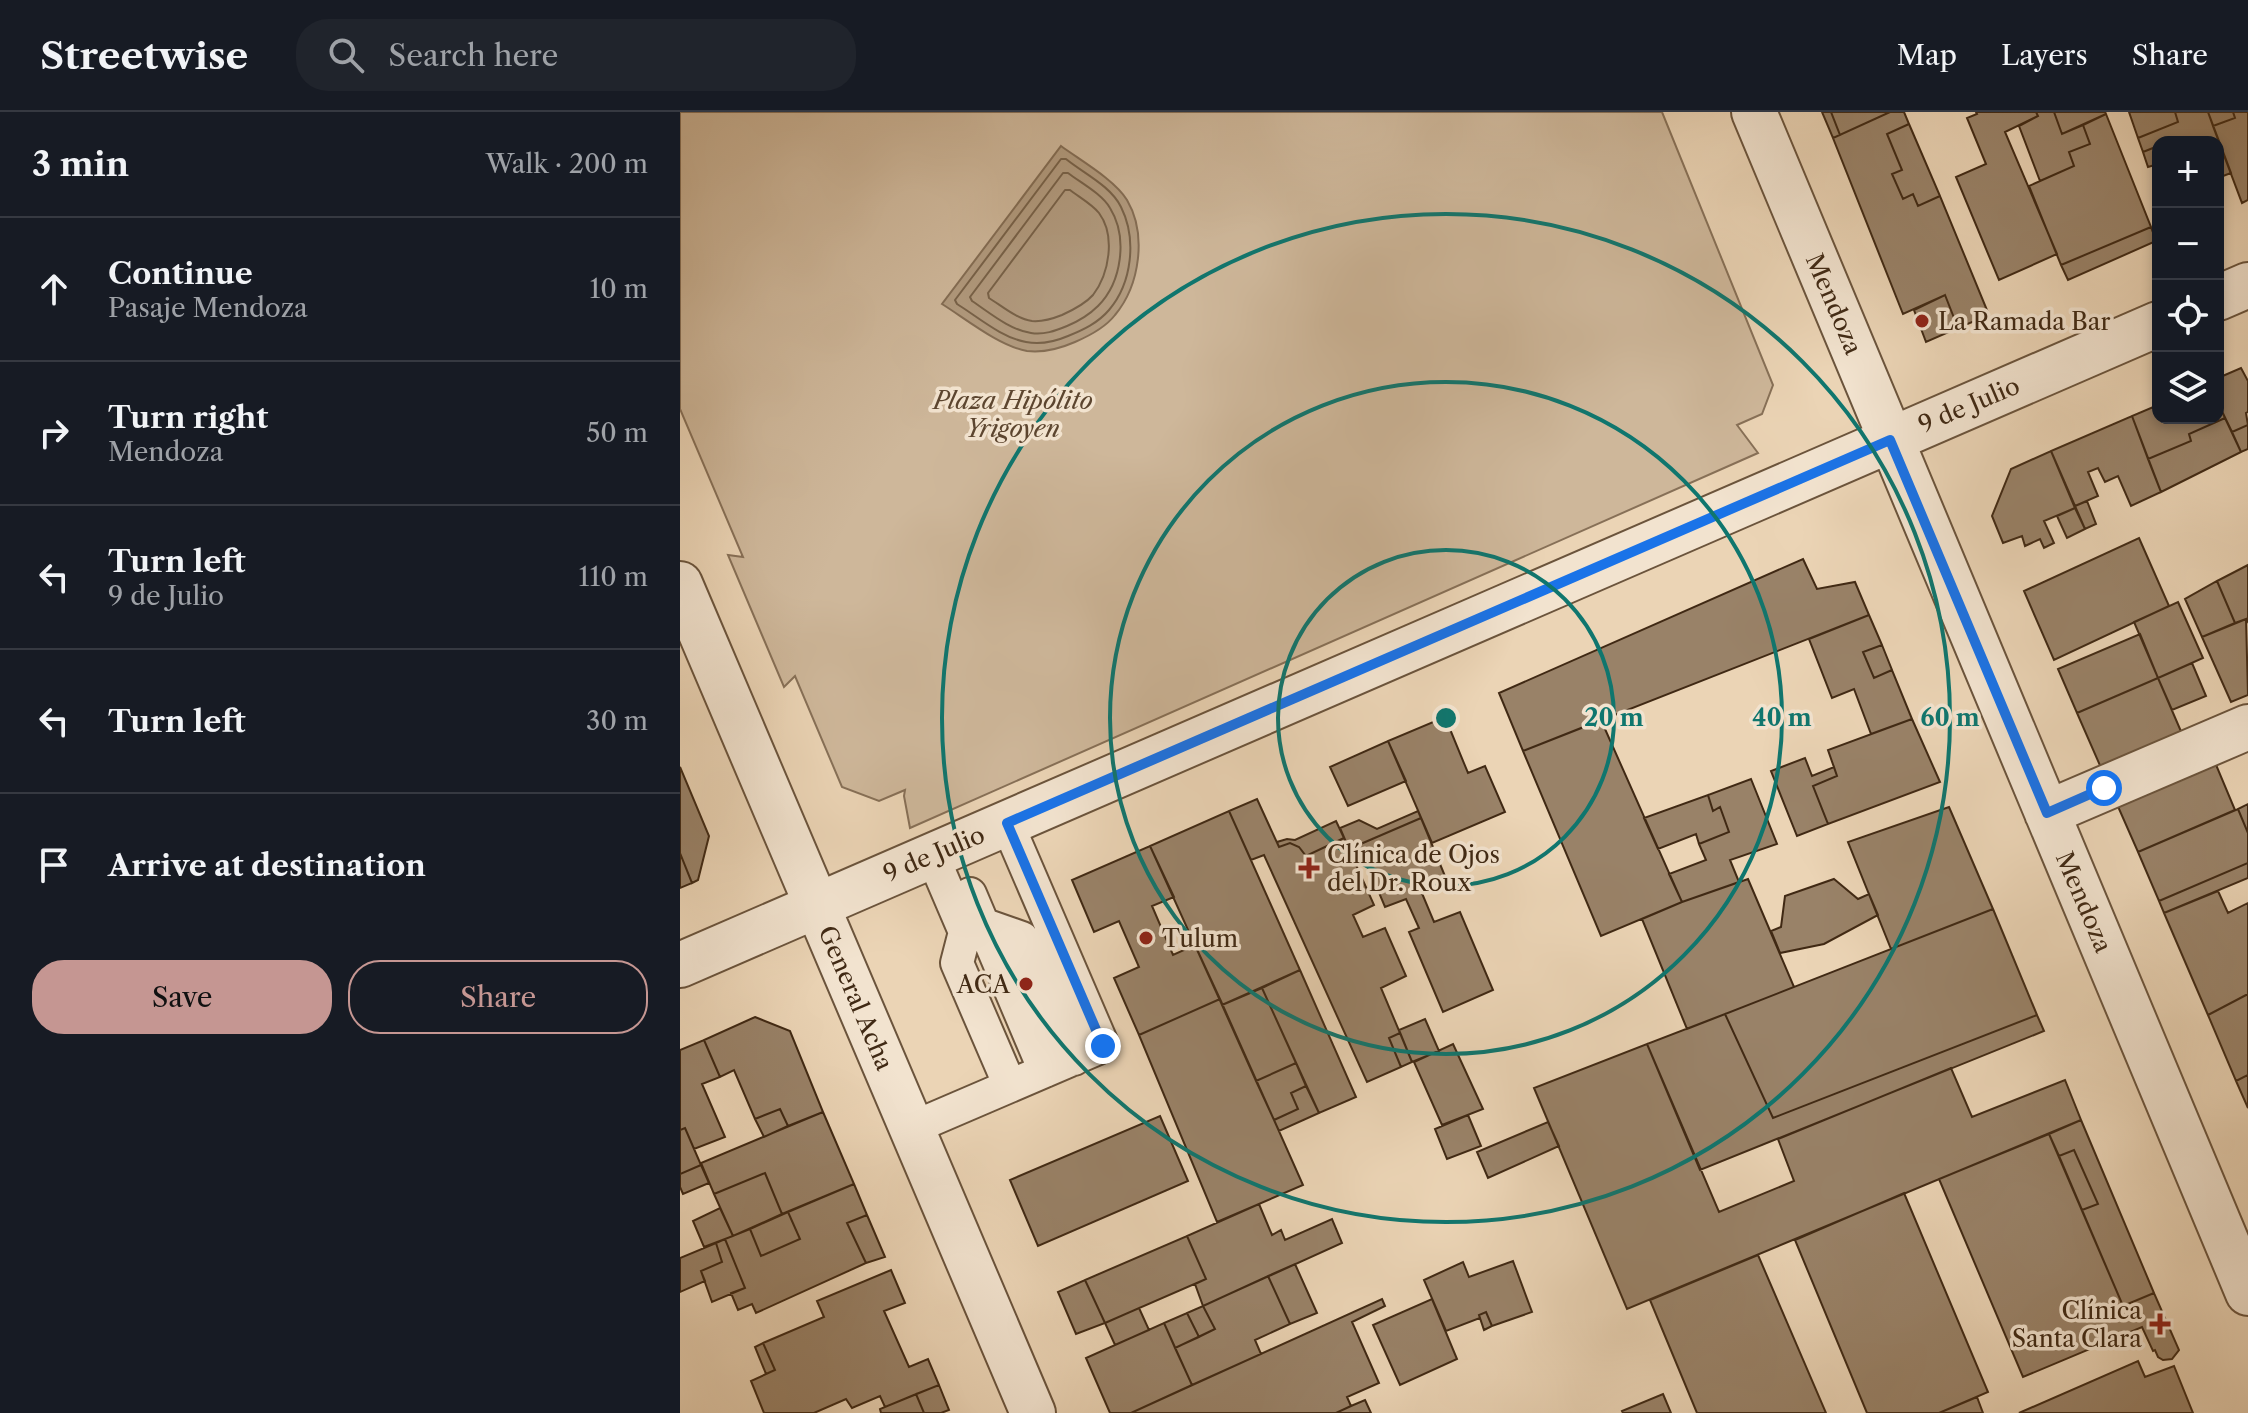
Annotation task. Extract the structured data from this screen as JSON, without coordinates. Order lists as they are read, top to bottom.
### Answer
{
  "streets": {
    "street": ["Mendoza", "9 de Julio", "General Acha"]
  },
  "crossings": [
    ["Mendoza", "9 de Julio"],
    ["9 de Julio", "General Acha"]
  ],
  "parks": ["Plaza Hipólito Yrigoyen"],
  "places": {
    "other": ["La Ramada Bar", "Tulum", "ACA"],
    "health": ["Clínica de Ojos del Dr. Roux", "Clínica Santa Clara"]
  },
  "page": {
    "header": "Streetwise",
    "search": "Search here",
    "nav": ["Map", "Layers", "Share"],
    "heading": ["3 min", "Walk · 200 m"],
    "map_buttons": ["+", "−"],
    "list": [
      ["Continue", "Pasaje Mendoza", "10 m"],
      ["Turn right", "Mendoza", "50 m"],
      ["Turn left", "9 de Julio", "110 m"],
      ["Turn left", "30 m"],
      "Arrive at destination"
    ],
    "buttons": ["Save", "Share"]
  },
  "rings": ["20 m", "40 m", "60 m"]
}
